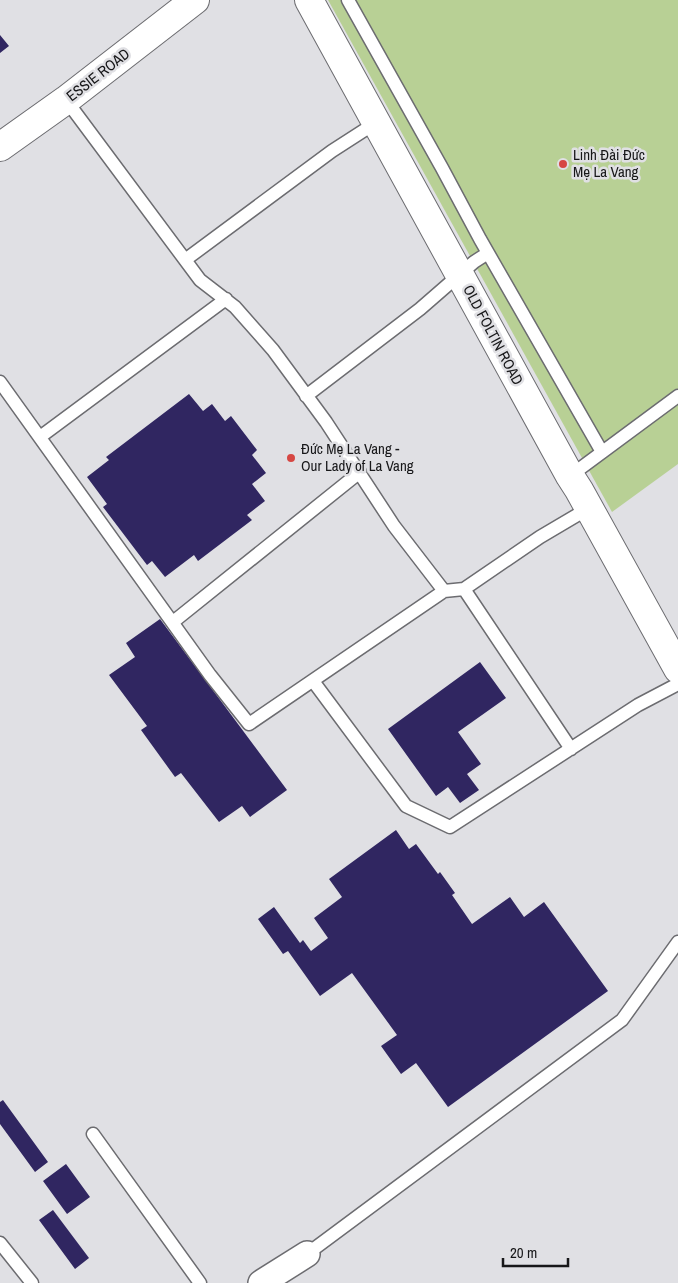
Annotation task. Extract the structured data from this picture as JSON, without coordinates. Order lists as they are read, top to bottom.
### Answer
{
  "streets": {
    "street": ["ESSIE ROAD", "OLD FOLTIN ROAD"]
  },
  "places": ["Linh Đài Đức Mẹ La Vang", "Đức Mẹ La Vang - Our Lady of La Vang"],
  "scale_bar": "20 m"
}
